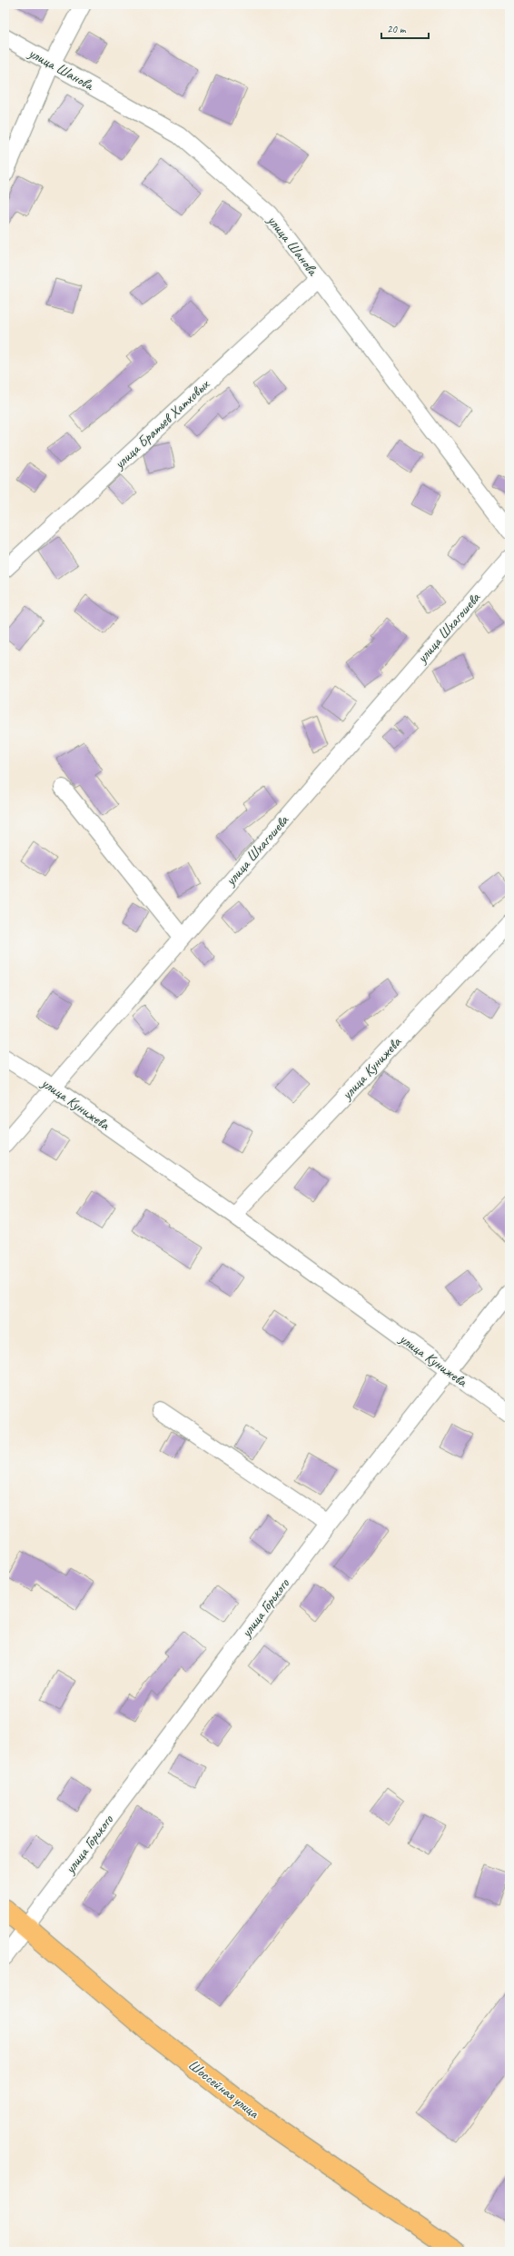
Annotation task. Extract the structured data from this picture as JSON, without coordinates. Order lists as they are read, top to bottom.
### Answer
{
  "streets": {
    "highway": ["Шоссейная улица"],
    "street": [
      "улица Шанова",
      "улица Братьев Хатховых",
      "улица Шхагошева",
      "улица Кунижева",
      "улица Горького"
    ]
  },
  "crossings": [
    ["улица Шанова", "улица Братьев Хатховых"],
    ["улица Шхагошева", "улица Кунижева"],
    ["улица Кунижева", "улица Горького"],
    ["улица Горького", "Шоссейная улица"]
  ],
  "scale_bar": "20 m"
}
